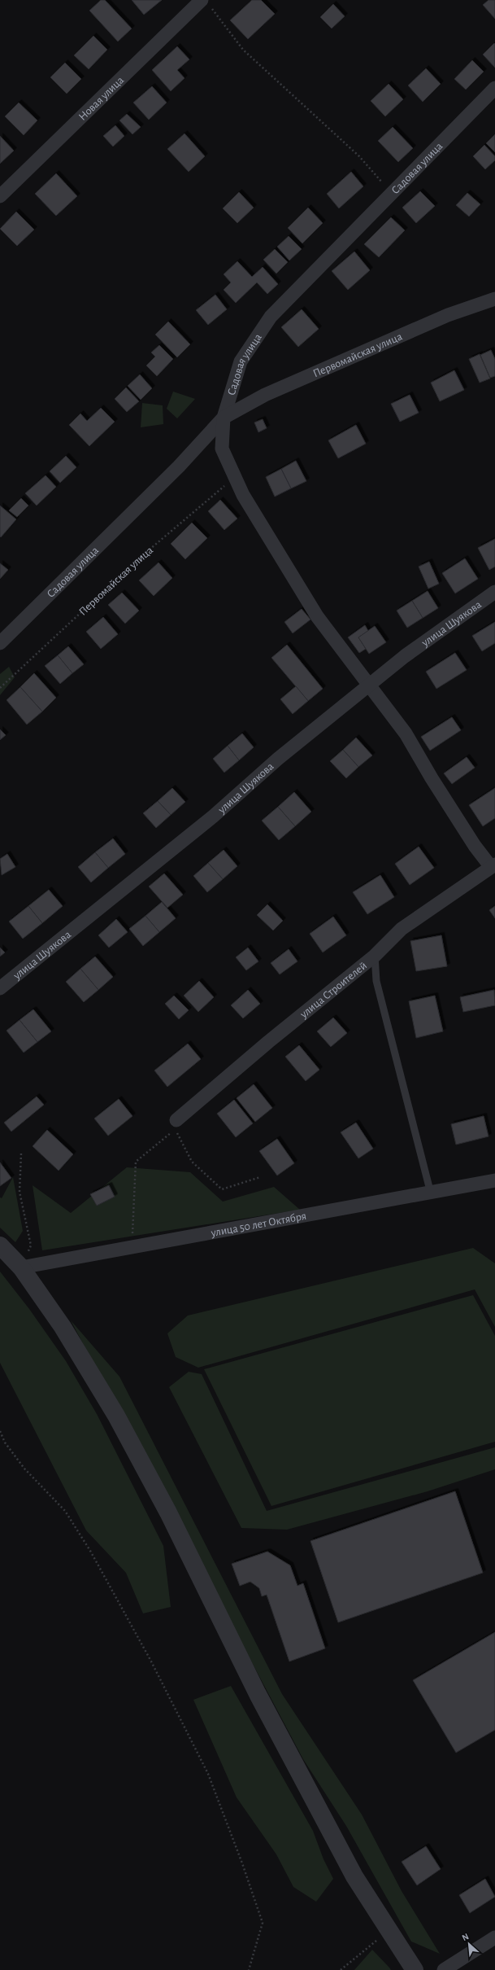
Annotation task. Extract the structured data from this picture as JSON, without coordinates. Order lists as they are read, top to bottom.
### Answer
{
  "streets": {
    "street": [
      "Новая улица",
      "Садовая улица",
      "Первомайская улица",
      "улица Шуякова",
      "улица Строителей",
      "улица 50 лет Октября"
    ]
  },
  "crossings": [
    ["Садовая улица", "Первомайская улица"]
  ],
  "north": "top left"
}
